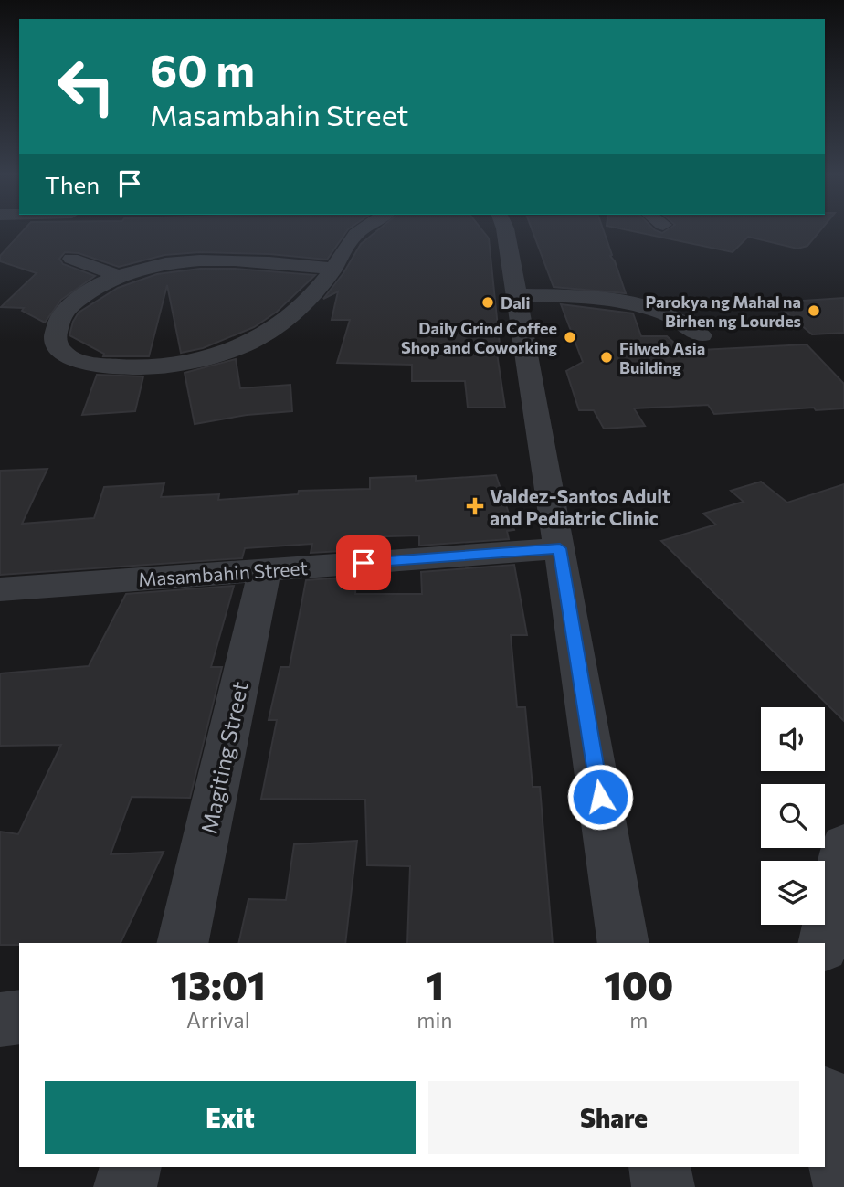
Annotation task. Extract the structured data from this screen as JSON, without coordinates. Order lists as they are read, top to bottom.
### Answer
{
  "streets": {
    "street": ["Masambahin Street", "Magiting Street"]
  },
  "crossings": [
    ["Masambahin Street", "Magiting Street"]
  ],
  "places": {
    "other": [
      "Dali",
      "Parokya ng Mahal na Birhen ng Lourdes",
      "Daily Grind Coffee Shop and Coworking",
      "Filweb Asia Building"
    ],
    "health": ["Valdez-Santos Adult and Pediatric Clinic"]
  },
  "page": {
    "turn": ["60 m", "Masambahin Street"],
    "then": "Then",
    "eta": [
      "13:01",
      "Arrival",
      "1",
      "min",
      "100",
      "m"
    ],
    "buttons": ["Exit", "Share"]
  }
}
